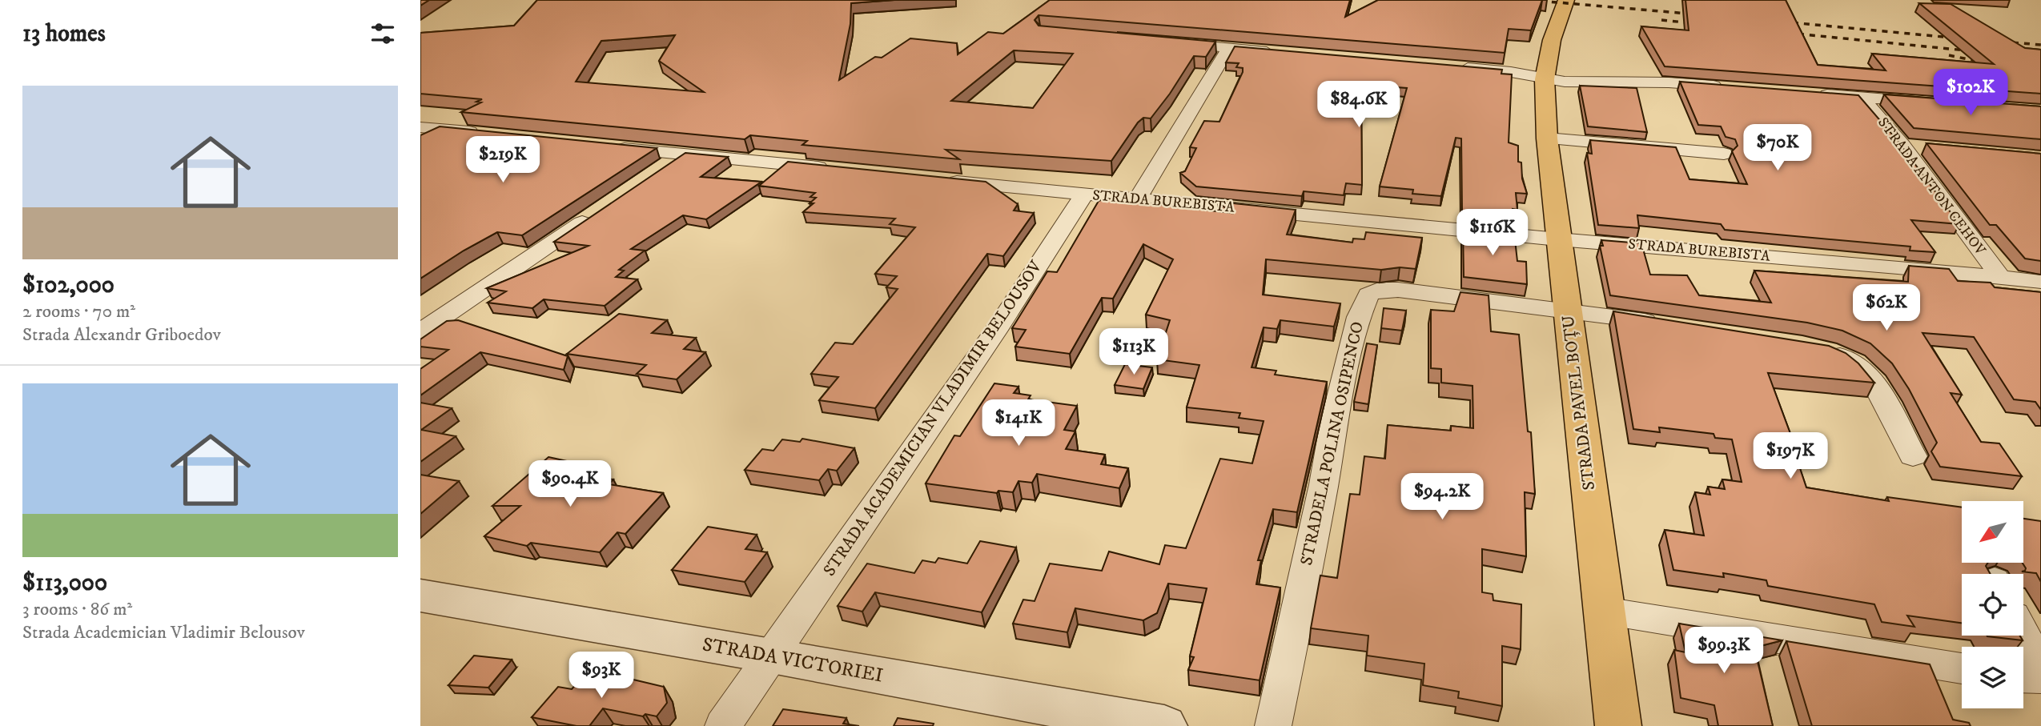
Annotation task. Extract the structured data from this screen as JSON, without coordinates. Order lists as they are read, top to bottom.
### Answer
{
  "streets": {
    "main road": ["STRADA PAVEL BOȚU"],
    "street": [
      "STRADA ANTON CEHOV",
      "STRADA BUREBISTA",
      "STRADA ACADEMICIAN VLADIMIR BELOUSOV",
      "STRADELA POLINA OSIPENCO",
      "STRADA VICTORIEI"
    ]
  },
  "crossings": [
    ["STRADA ANTON CEHOV", "STRADA BUREBISTA"],
    ["STRADA BUREBISTA", "STRADA PAVEL BOȚU"],
    ["STRADA BUREBISTA", "STRADA ACADEMICIAN VLADIMIR BELOUSOV"],
    ["STRADA PAVEL BOȚU", "STRADELA POLINA OSIPENCO"],
    ["STRADA ACADEMICIAN VLADIMIR BELOUSOV", "STRADA VICTORIEI"]
  ],
  "north": "bottom left",
  "page": {
    "heading": "13 homes",
    "list": [
      {
        "name": "$102,000",
        "note": "2 rooms · 70 m² · Strada Alexandr Griboedov"
      },
      {
        "name": "$113,000",
        "note": "3 rooms · 86 m² · Strada Academician Vladimir Belousov"
      }
    ],
    "price": [
      "$102K",
      "$84.6K",
      "$70K",
      "$219K",
      "$116K",
      "$62K",
      "$113K",
      "$141K",
      "$197K",
      "$90.4K",
      "$94.2K",
      "$99.3K",
      "$93K"
    ]
  }
}
